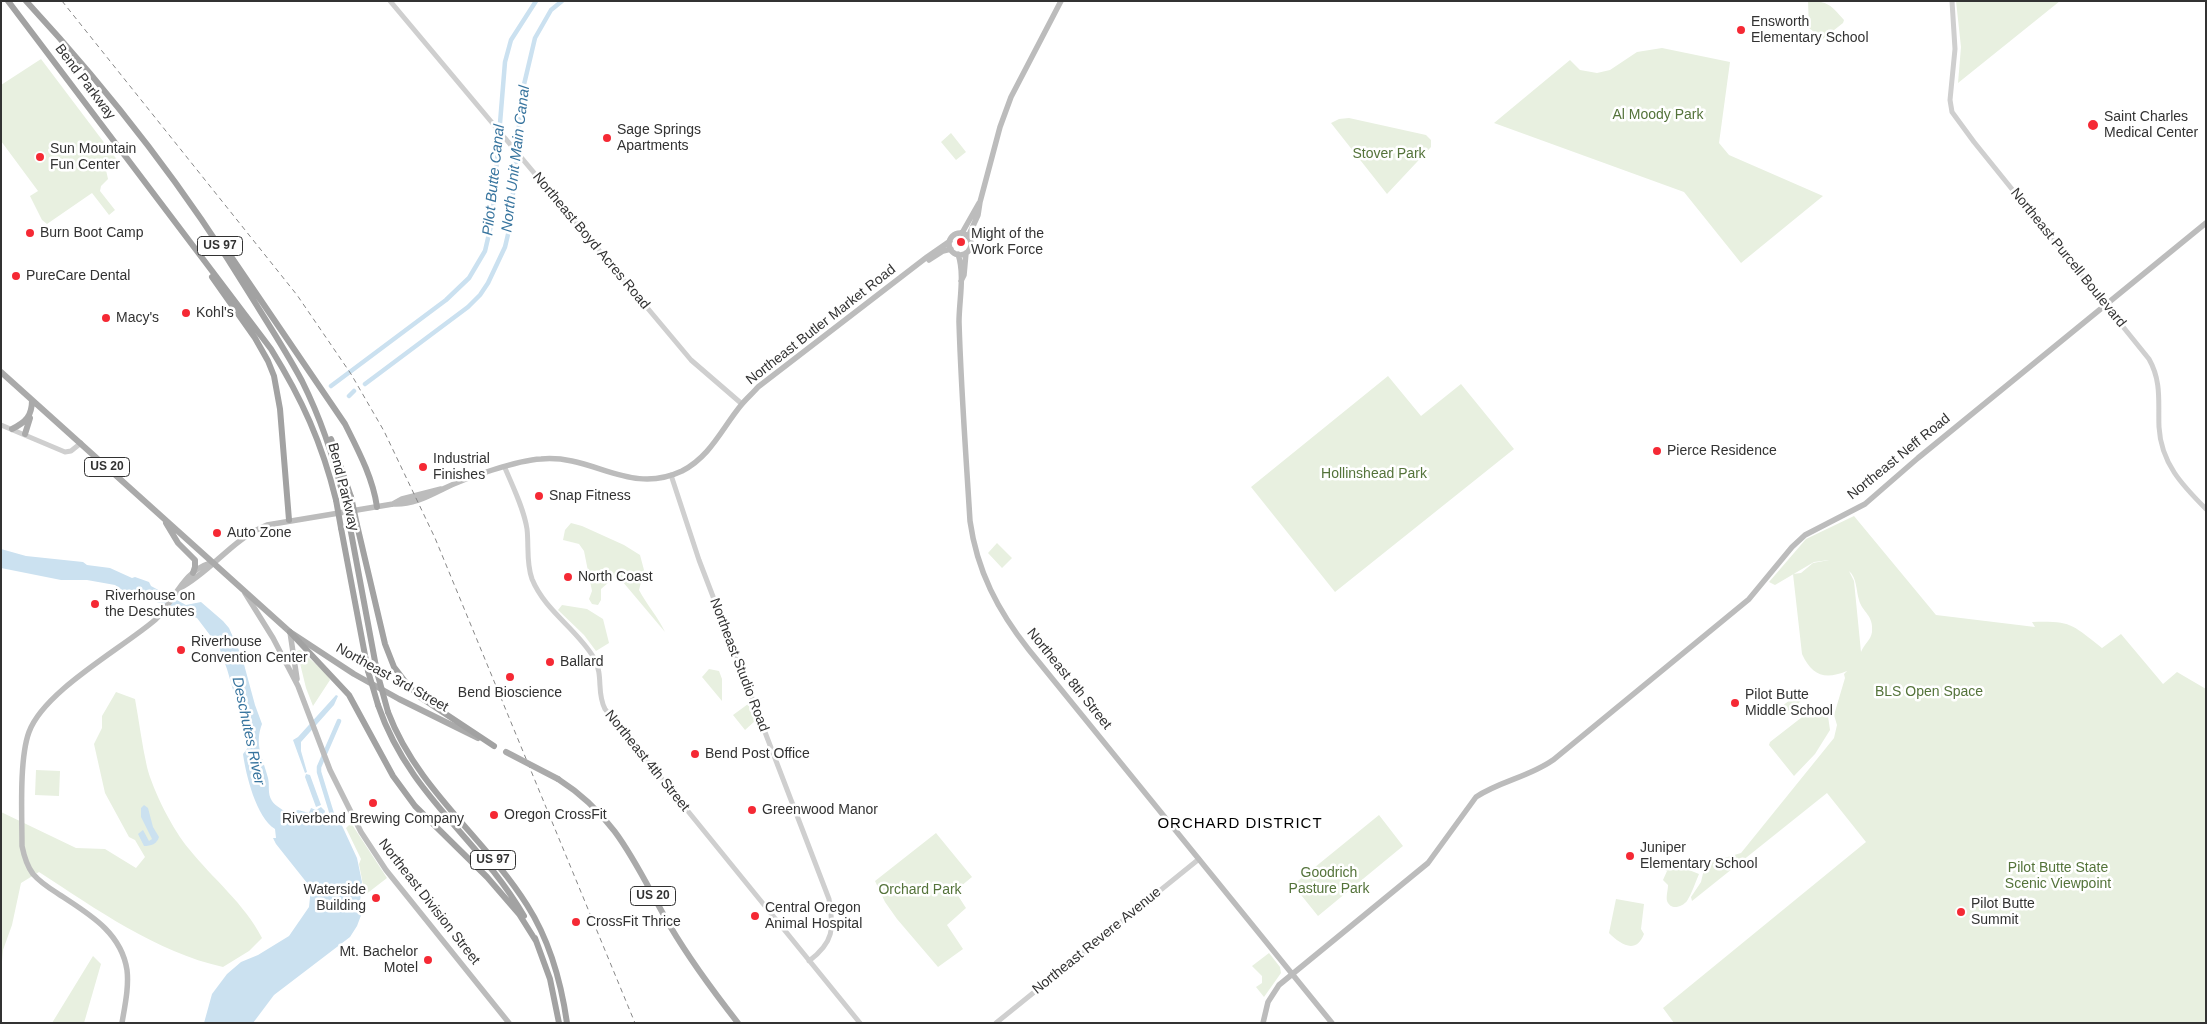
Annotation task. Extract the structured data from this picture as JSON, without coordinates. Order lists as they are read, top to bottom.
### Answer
{
  "streets": {
    "highway": ["Bend Parkway", "US 97"],
    "main road": [
      "Northeast Butler Market Road",
      "Northeast Neff Road",
      "US 20",
      "Northeast 3rd Street",
      "Northeast 8th Street",
      "Northeast Division Street"
    ],
    "street": [
      "Northeast Boyd Acres Road",
      "Northeast Purcell Boulevard",
      "Northeast Studio Road",
      "Northeast 4th Street",
      "Northeast Revere Avenue"
    ]
  },
  "crossings": [
    ["Northeast Boyd Acres Road", "Northeast Butler Market Road"],
    ["Northeast Purcell Boulevard", "Northeast Neff Road"],
    ["Northeast Butler Market Road", "Northeast Studio Road"],
    ["Northeast Butler Market Road", "Northeast 3rd Street"],
    ["Northeast Butler Market Road", "Northeast 8th Street"],
    ["Northeast Butler Market Road", "Northeast 4th Street"],
    ["Northeast Neff Road", "Northeast 8th Street"],
    ["Northeast Studio Road", "Northeast 4th Street"],
    ["Northeast 8th Street", "Northeast Revere Avenue"]
  ],
  "districts": ["ORCHARD DISTRICT"],
  "water": ["North Unit Main Canal", "Pilot Butte Canal", "Deschutes River"],
  "parks": [
    "Al Moody Park",
    "Stover Park",
    "Hollinshead Park",
    "BLS Open Space",
    "Pilot Butte State Scenic Viewpoint",
    "Goodrich Pasture Park",
    "Orchard Park"
  ],
  "places": [
    "Ensworth Elementary School",
    "Saint Charles Medical Center",
    "Sage Springs Apartments",
    "Sun Mountain Fun Center",
    "Burn Boot Camp",
    "Might of the Work Force",
    "PureCare Dental",
    "Kohl's",
    "Macy's",
    "Pierce Residence",
    "Industrial Finishes",
    "Snap Fitness",
    "Auto Zone",
    "North Coast",
    "Riverhouse on the Deschutes",
    "Riverhouse Convention Center",
    "Ballard",
    "Bend Bioscience",
    "Pilot Butte Middle School",
    "Bend Post Office",
    "Riverbend Brewing Company",
    "Greenwood Manor",
    "Oregon CrossFit",
    "Juniper Elementary School",
    "Waterside Building",
    "Pilot Butte Summit",
    "Central Oregon Animal Hospital",
    "CrossFit Thrice",
    "Mt. Bachelor Motel"
  ]
}
